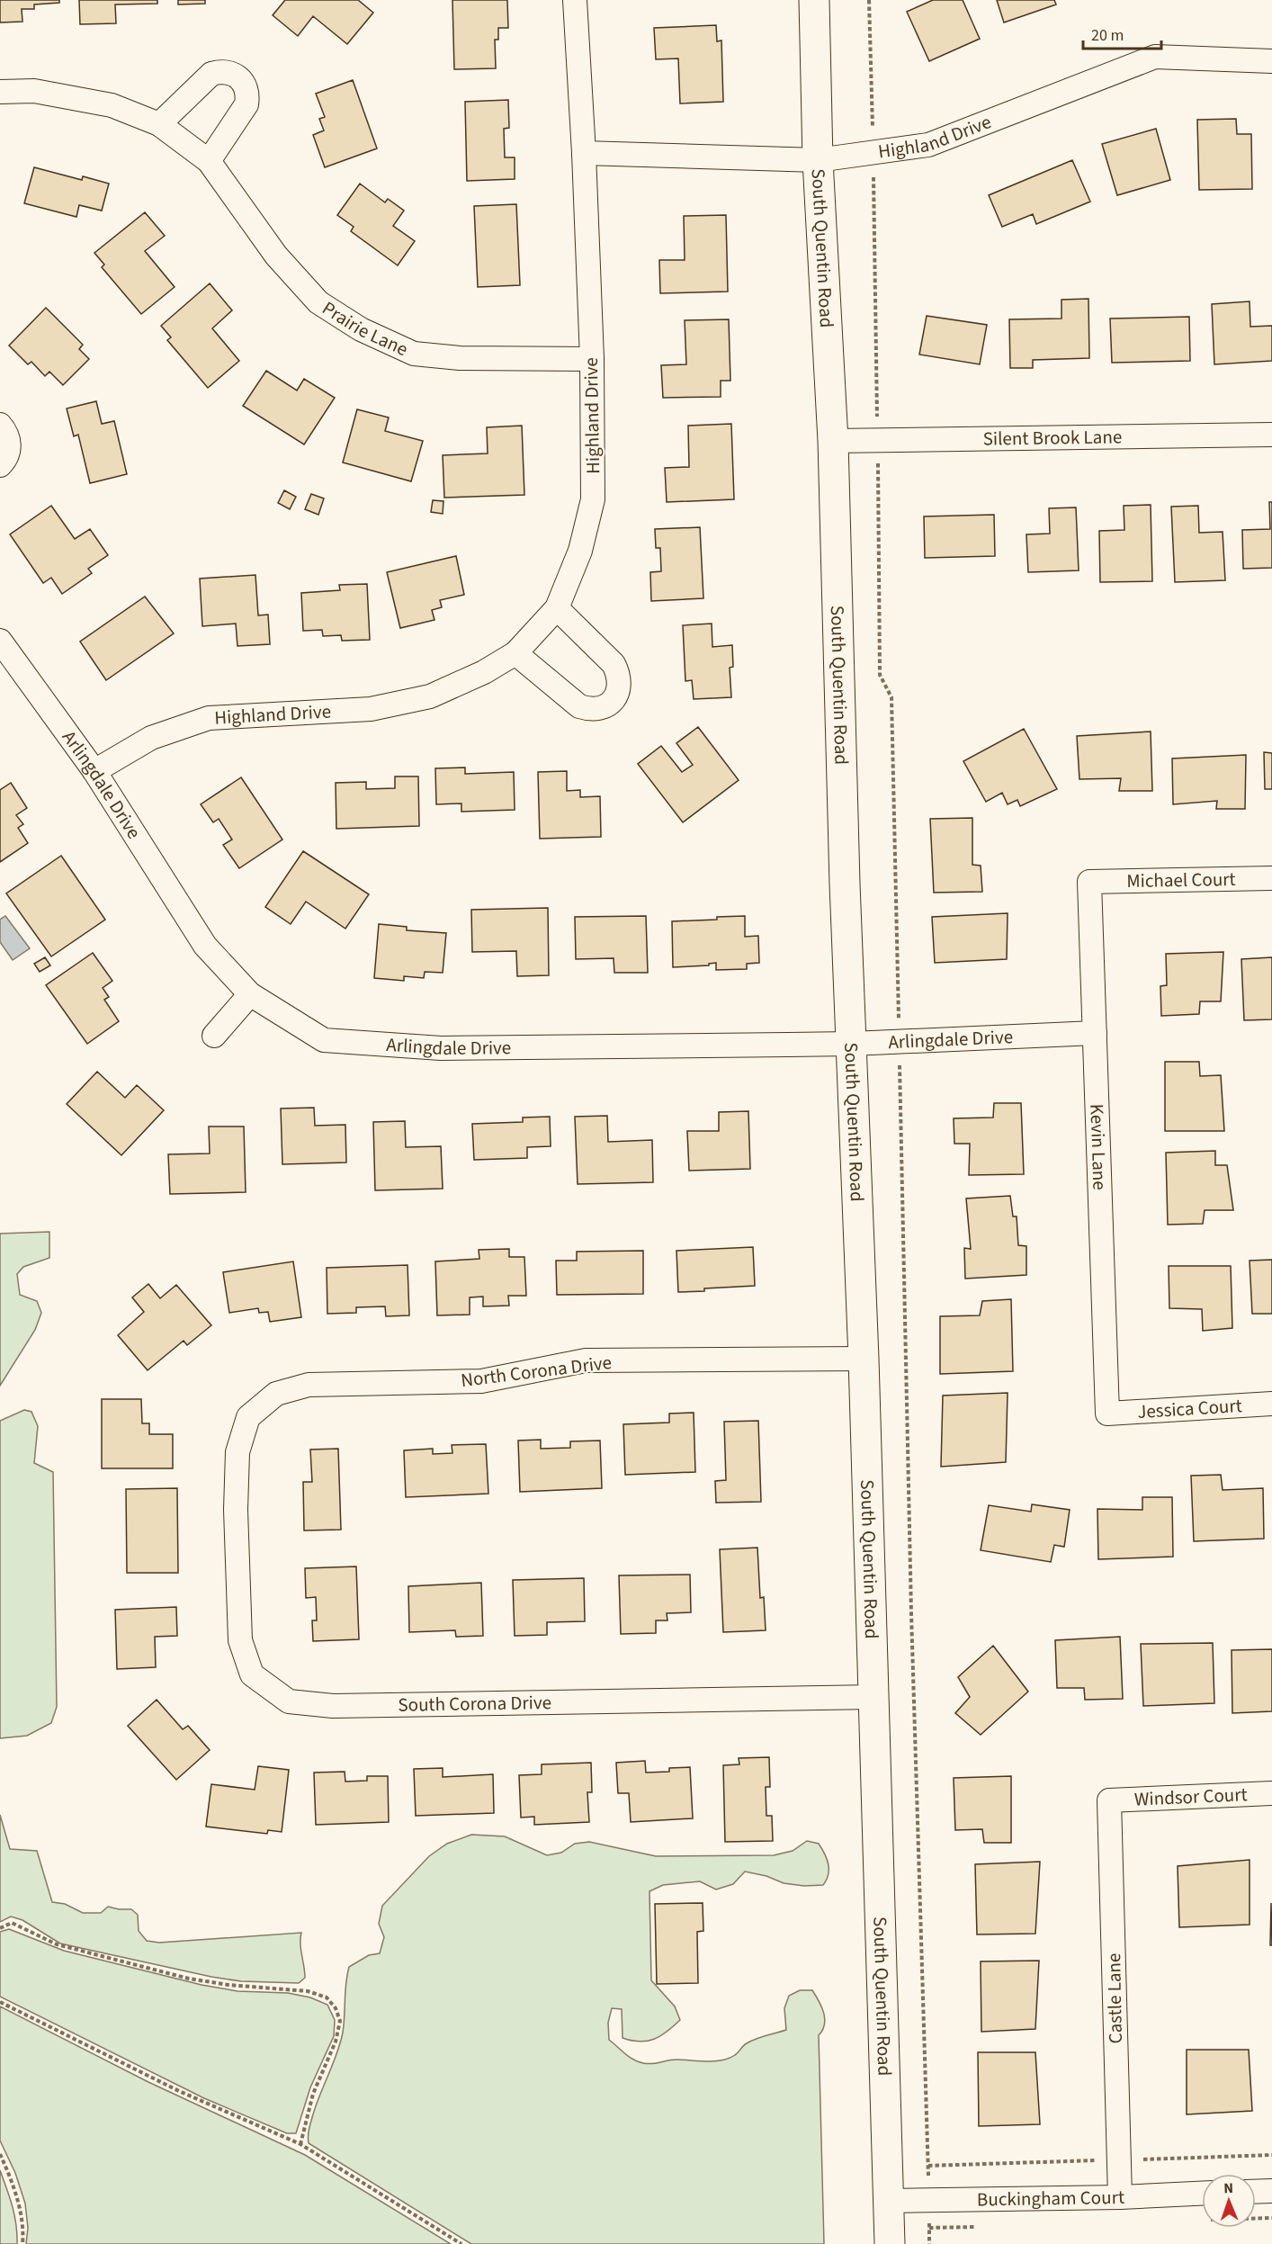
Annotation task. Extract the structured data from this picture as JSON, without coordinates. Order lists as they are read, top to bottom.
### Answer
{
  "streets": {
    "main road": ["South Quentin Road"],
    "street": [
      "Highland Drive",
      "Prairie Lane",
      "Silent Brook Lane",
      "Arlingdale Drive",
      "Michael Court",
      "Kevin Lane",
      "North Corona Drive",
      "Jessica Court",
      "South Corona Drive",
      "Windsor Court",
      "Castle Lane",
      "Buckingham Court"
    ]
  },
  "crossings": [
    ["Highland Drive", "South Quentin Road"],
    ["Highland Drive", "Prairie Lane"],
    ["Highland Drive", "Arlingdale Drive"],
    ["South Quentin Road", "Silent Brook Lane"],
    ["South Quentin Road", "Arlingdale Drive"],
    ["South Quentin Road", "North Corona Drive"],
    ["South Quentin Road", "South Corona Drive"],
    ["South Quentin Road", "Buckingham Court"],
    ["Arlingdale Drive", "Kevin Lane"],
    ["Michael Court", "Kevin Lane"],
    ["Kevin Lane", "Jessica Court"],
    ["North Corona Drive", "South Corona Drive"],
    ["Windsor Court", "Castle Lane"],
    ["Castle Lane", "Buckingham Court"]
  ],
  "scale_bar": "20 m",
  "north": "top"
}
